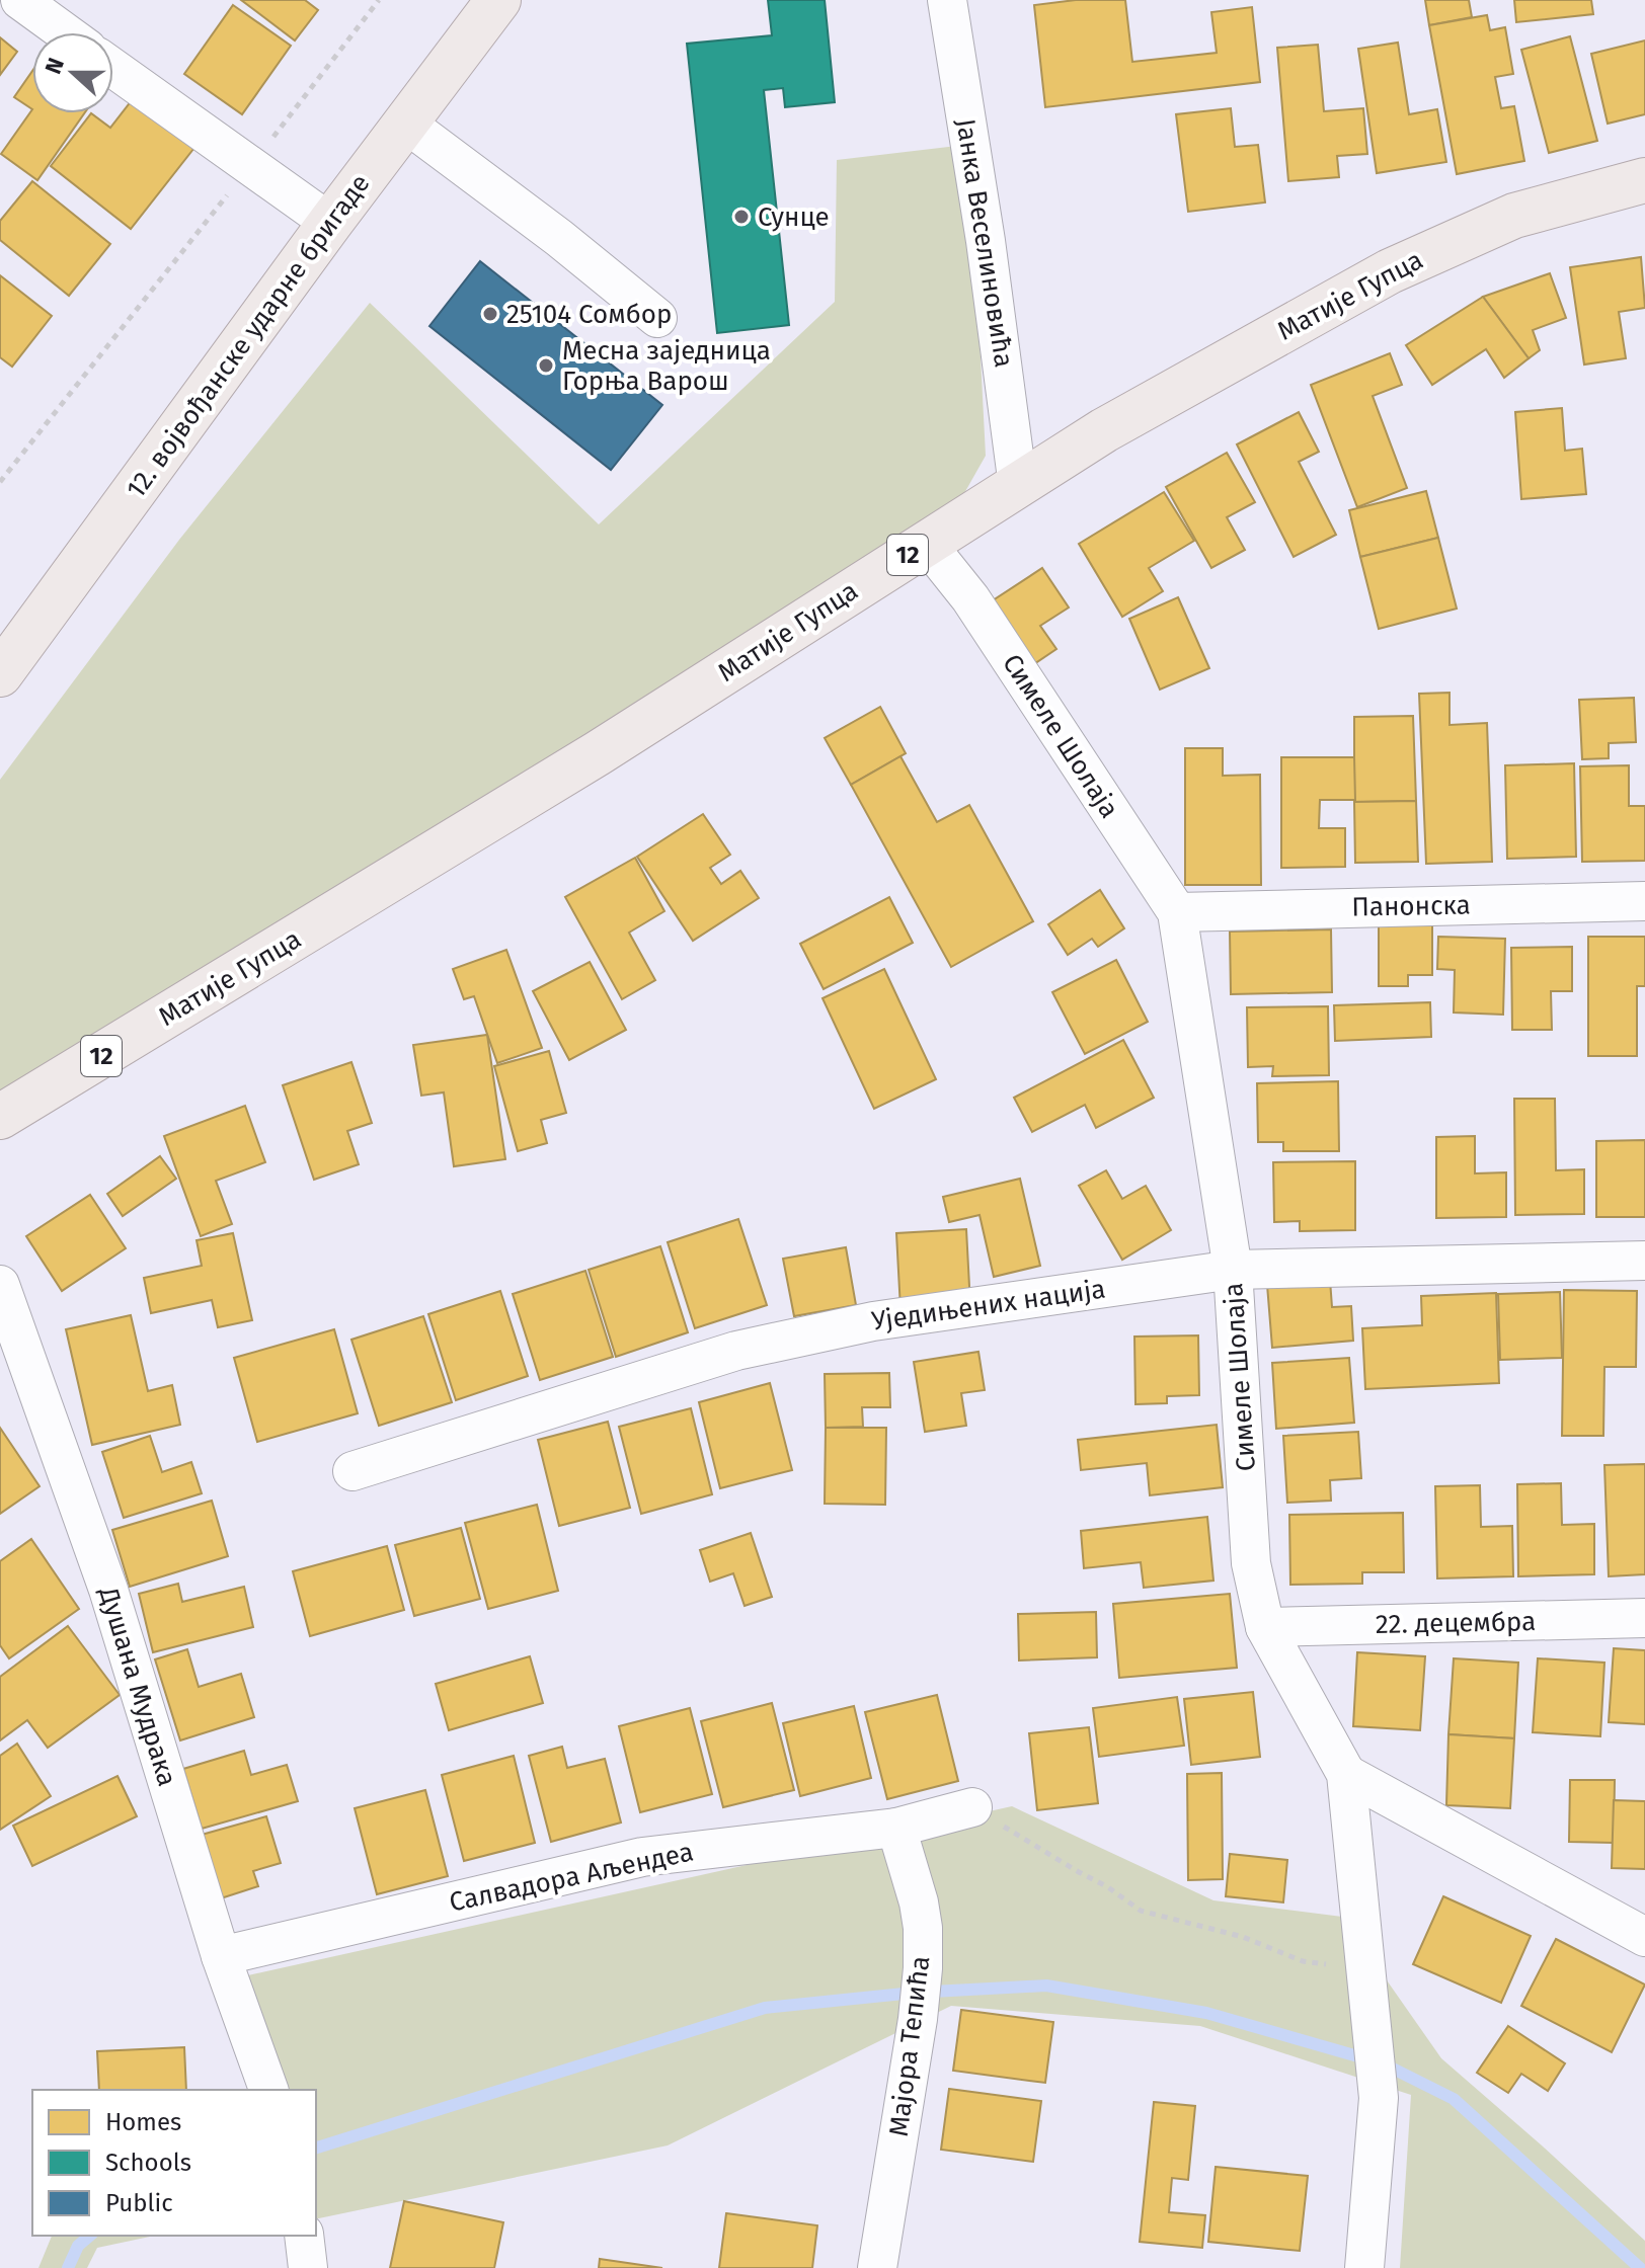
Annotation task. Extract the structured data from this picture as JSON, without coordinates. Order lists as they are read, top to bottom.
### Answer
{
  "streets": {
    "main road": ["Матије Гупца", "12. војвођанске ударне бригаде", "12"],
    "street": [
      "Јанка Веселиновића",
      "Симеле Шолаја",
      "Панонска",
      "Уједињених нација",
      "22. децембра",
      "Душана Мудрака",
      "Салвадора Аљендеа",
      "Мајора Тепића"
    ]
  },
  "crossings": [
    ["Јанка Веселиновића", "Матије Гупца"],
    ["Матије Гупца", "Симеле Шолаја"],
    ["Симеле Шолаја", "Панонска"],
    ["Симеле Шолаја", "Уједињених нација"],
    ["Симеле Шолаја", "22. децембра"],
    ["Душана Мудрака", "Салвадора Аљендеа"],
    ["Салвадора Аљендеа", "Мајора Тепића"]
  ],
  "places": ["Сунце", "25104 Сомбор", "Месна заједница Горња Варош"],
  "legend": ["Homes", "Schools", "Public"],
  "north": "left"
}
